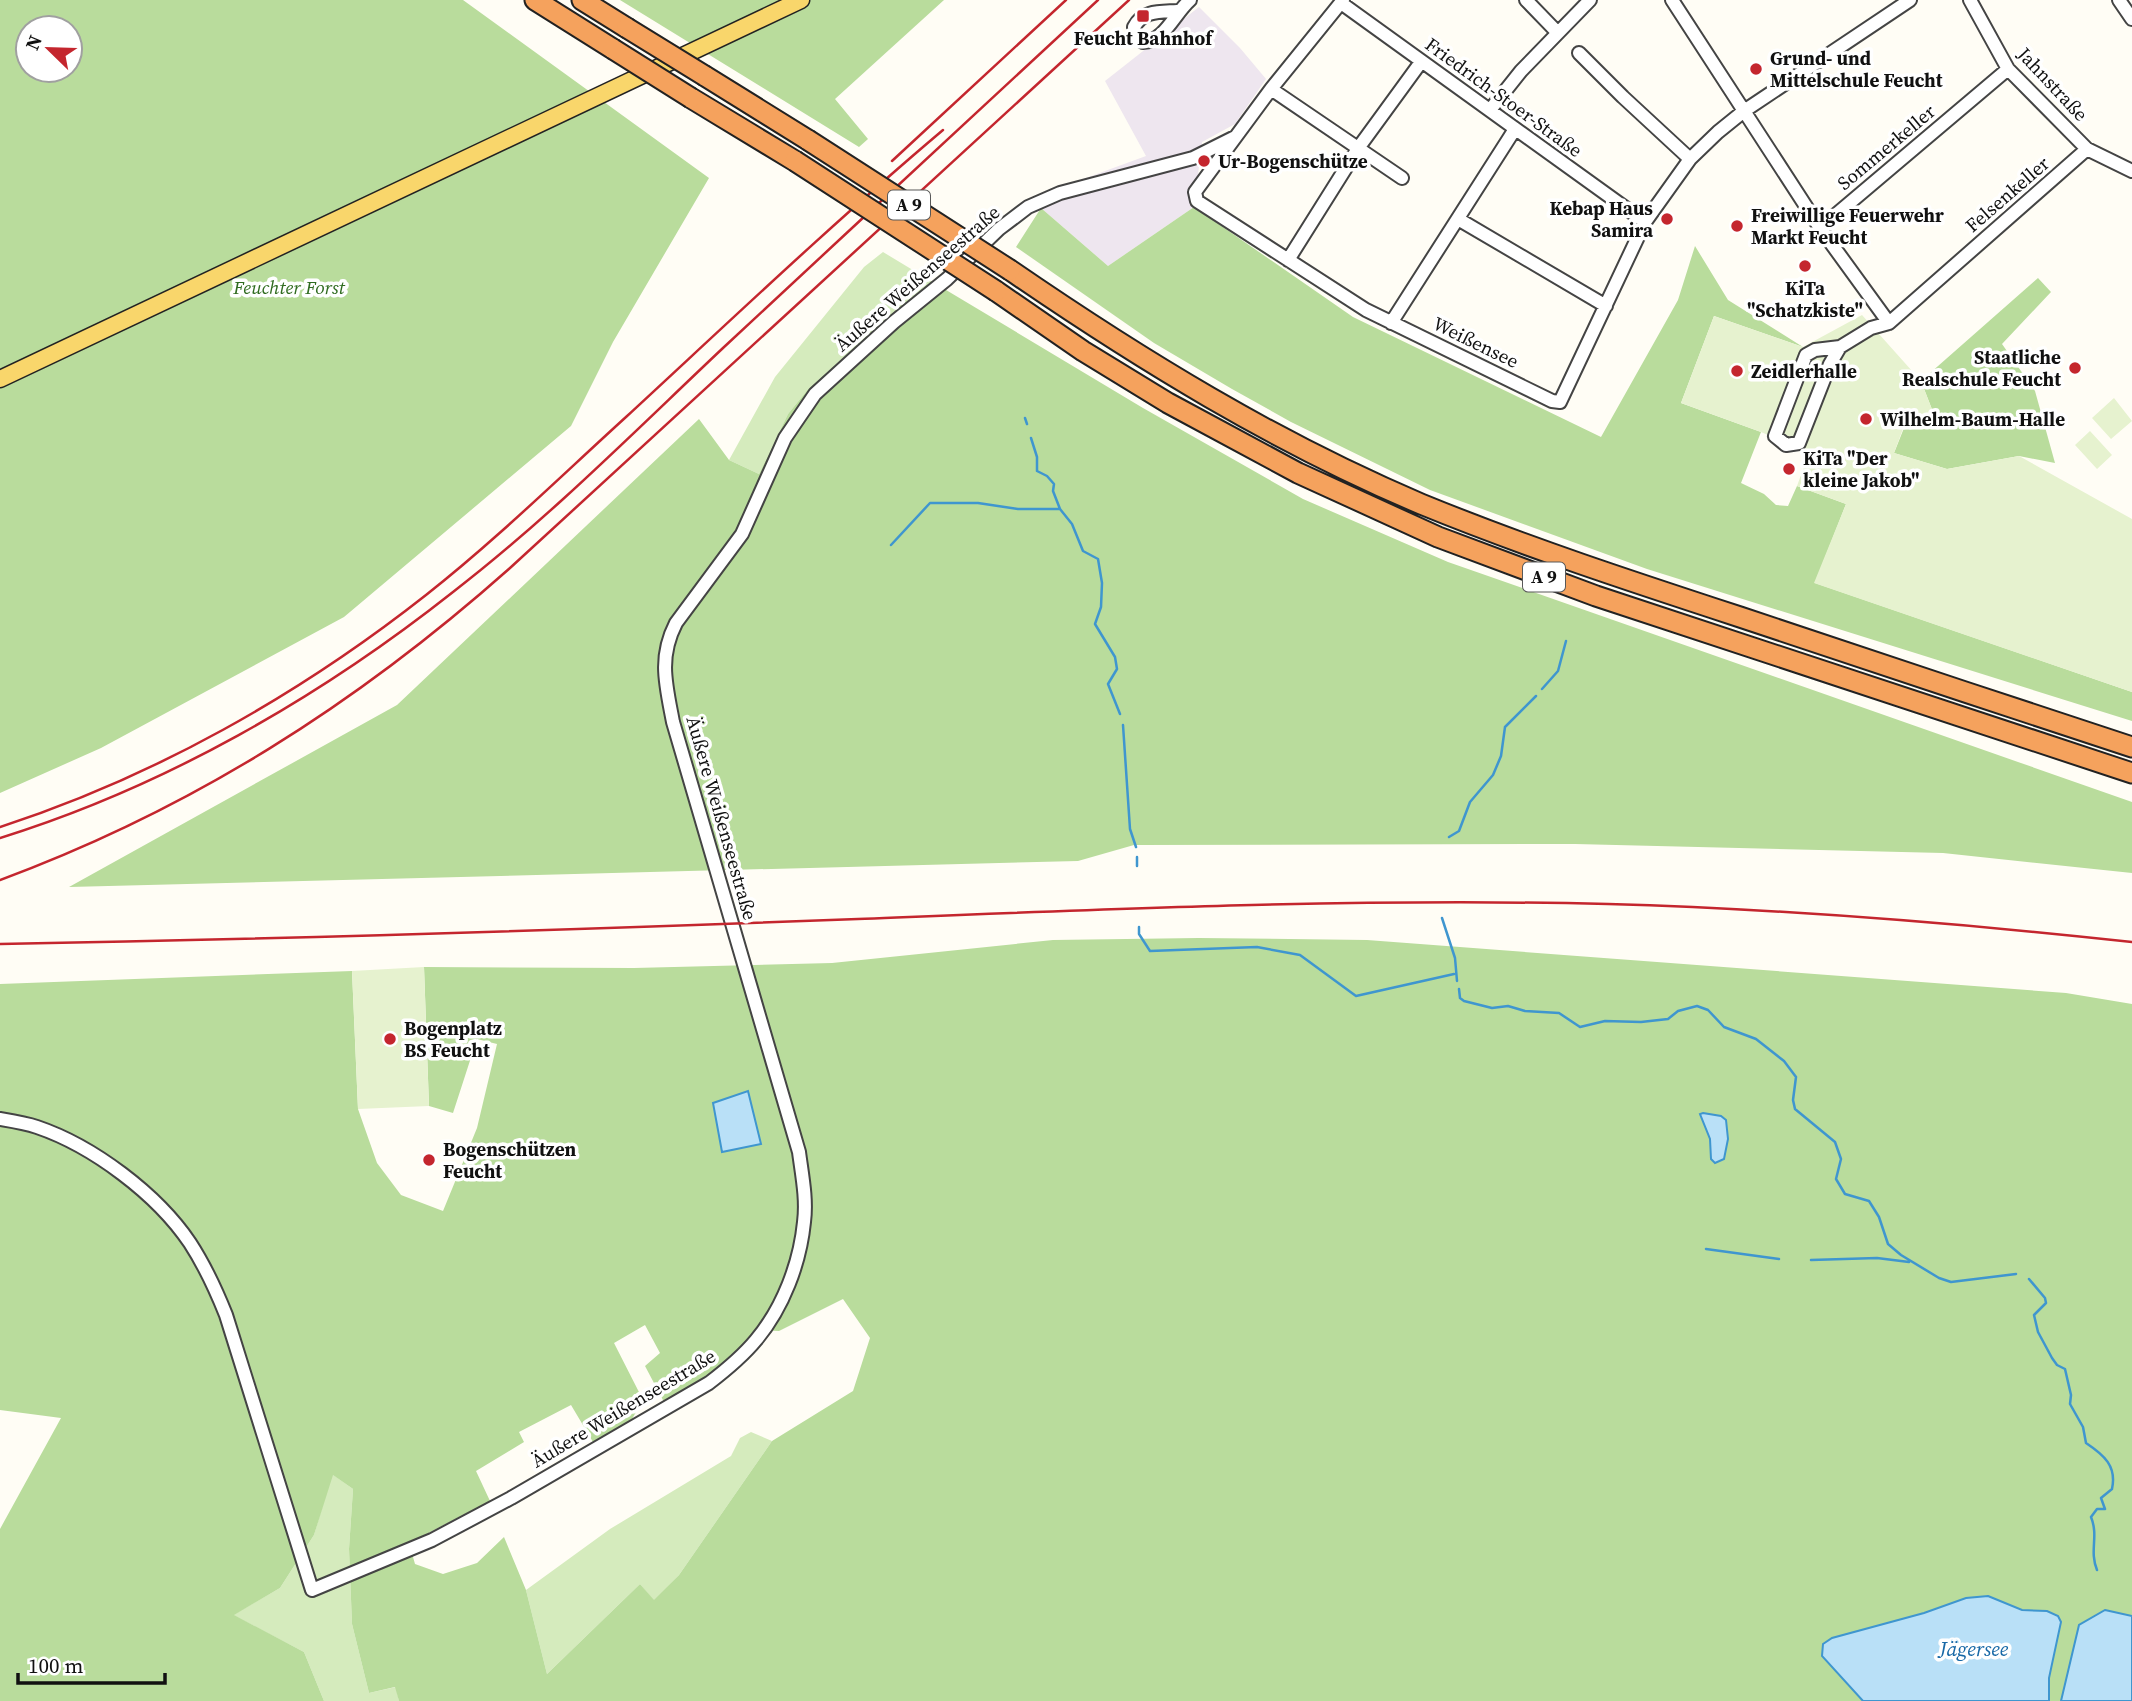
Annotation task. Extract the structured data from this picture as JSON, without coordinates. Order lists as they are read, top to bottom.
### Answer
{
  "streets": {
    "highway": ["A 9"],
    "street": [
      "Jahnstraße",
      "Friedrich-Stoer-Straße",
      "Sommerkeller",
      "Felsenkeller",
      "Äußere Weißenseestraße",
      "Weißensee"
    ]
  },
  "crossings": [
    ["Jahnstraße", "Sommerkeller"],
    ["Jahnstraße", "Felsenkeller"],
    ["Friedrich-Stoer-Straße", "Weißensee"]
  ],
  "water": ["Jägersee"],
  "parks": ["Feuchter Forst"],
  "places": {
    "transit": ["Feucht Bahnhof"],
    "other": [
      "Grund- und Mittelschule Feucht",
      "Ur-Bogenschütze",
      "Kebap Haus Samira",
      "Freiwillige Feuerwehr Markt Feucht",
      "KiTa \"Schatzkiste\"",
      "Staatliche Realschule Feucht",
      "Zeidlerhalle",
      "Wilhelm-Baum-Halle",
      "KiTa \"Der kleine Jakob\"",
      "Bogenplatz BS Feucht",
      "Bogenschützen Feucht"
    ]
  },
  "scale_bar": "100 m",
  "north": "top left"
}
